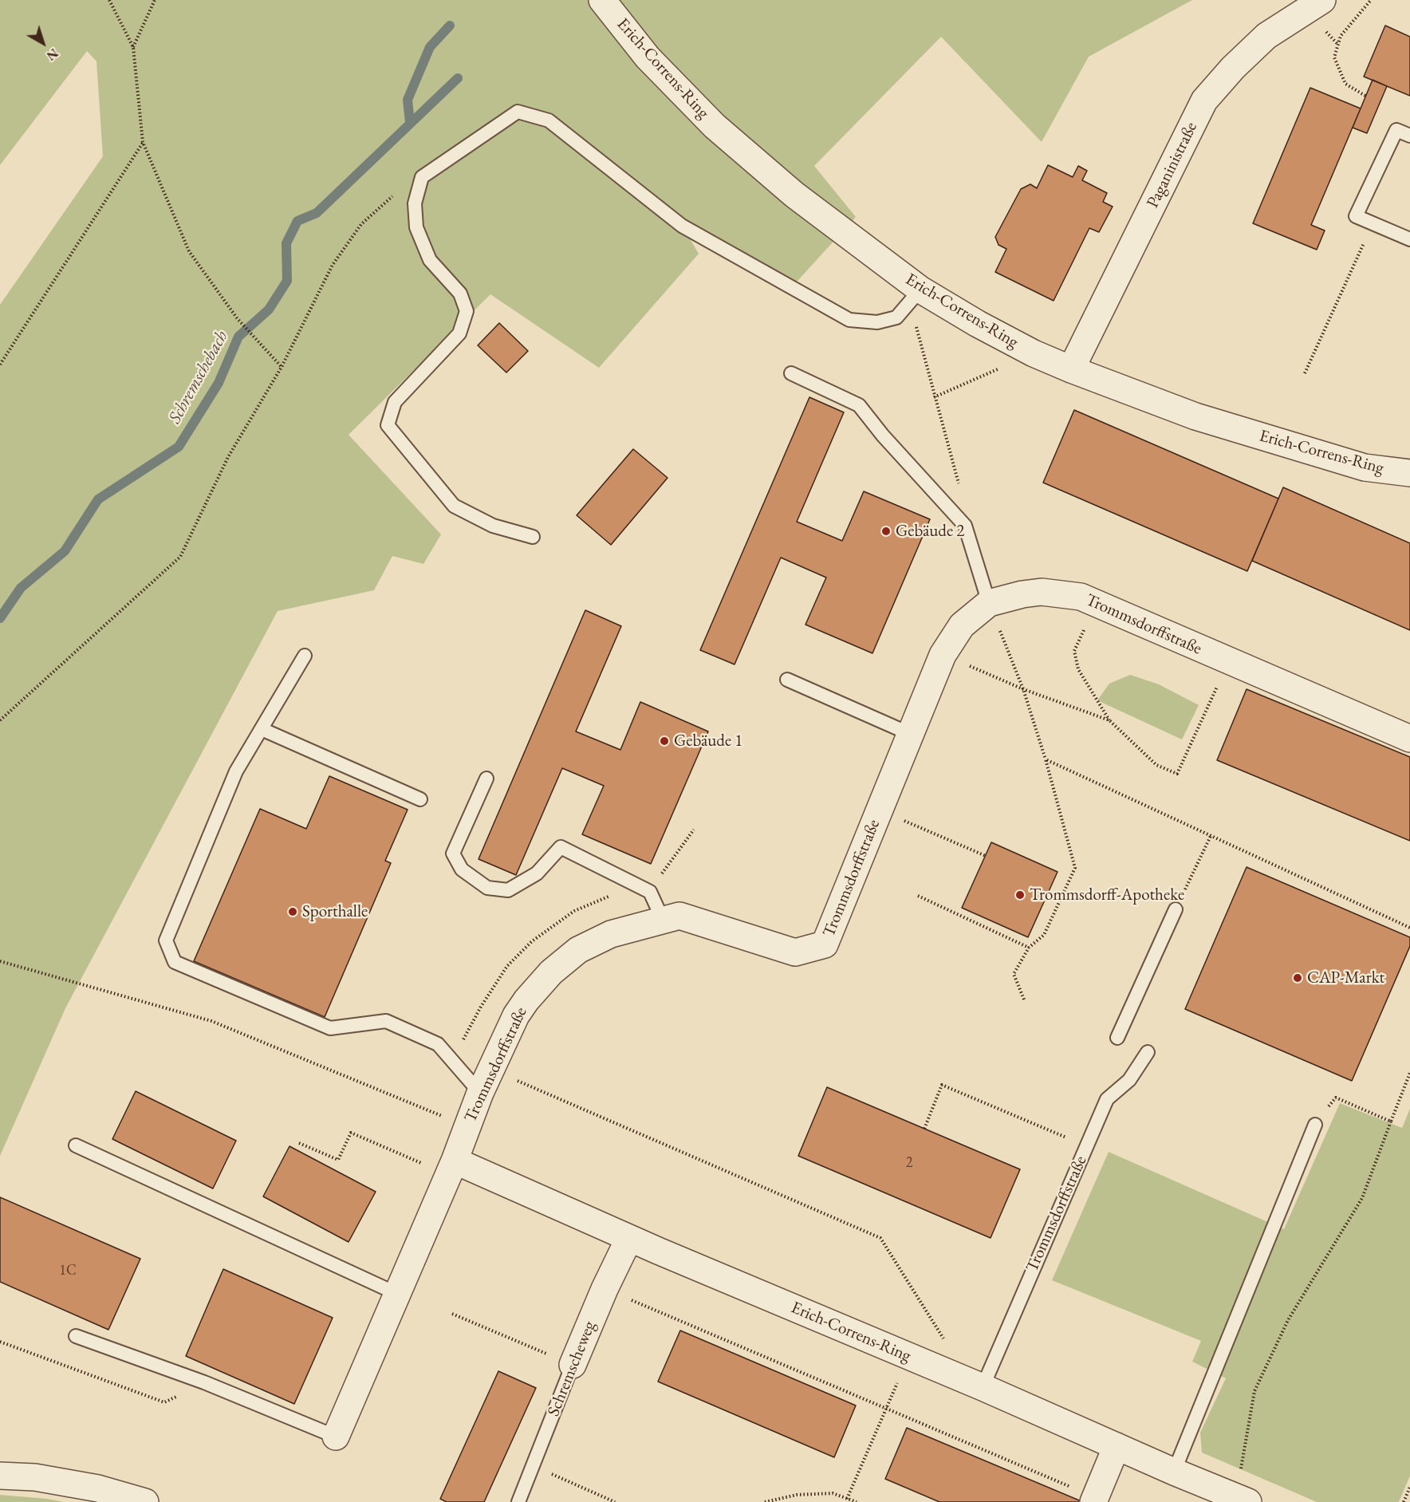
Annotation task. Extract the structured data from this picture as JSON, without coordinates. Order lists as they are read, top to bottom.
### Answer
{
  "streets": {
    "street": [
      "Erich-Correns-Ring",
      "Paganinistraße",
      "Trommsdorffstraße",
      "Schremscheweg"
    ]
  },
  "crossings": [
    ["Erich-Correns-Ring", "Paganinistraße"],
    ["Erich-Correns-Ring", "Trommsdorffstraße"],
    ["Erich-Correns-Ring", "Schremscheweg"]
  ],
  "water": ["Schremschebach"],
  "places": [
    "Gebäude 2",
    "Gebäude 1",
    "Trommsdorff-Apotheke",
    "Sporthalle",
    "CAP-Markt"
  ],
  "house_numbers": ["2", "1C"],
  "north": "bottom right"
}
